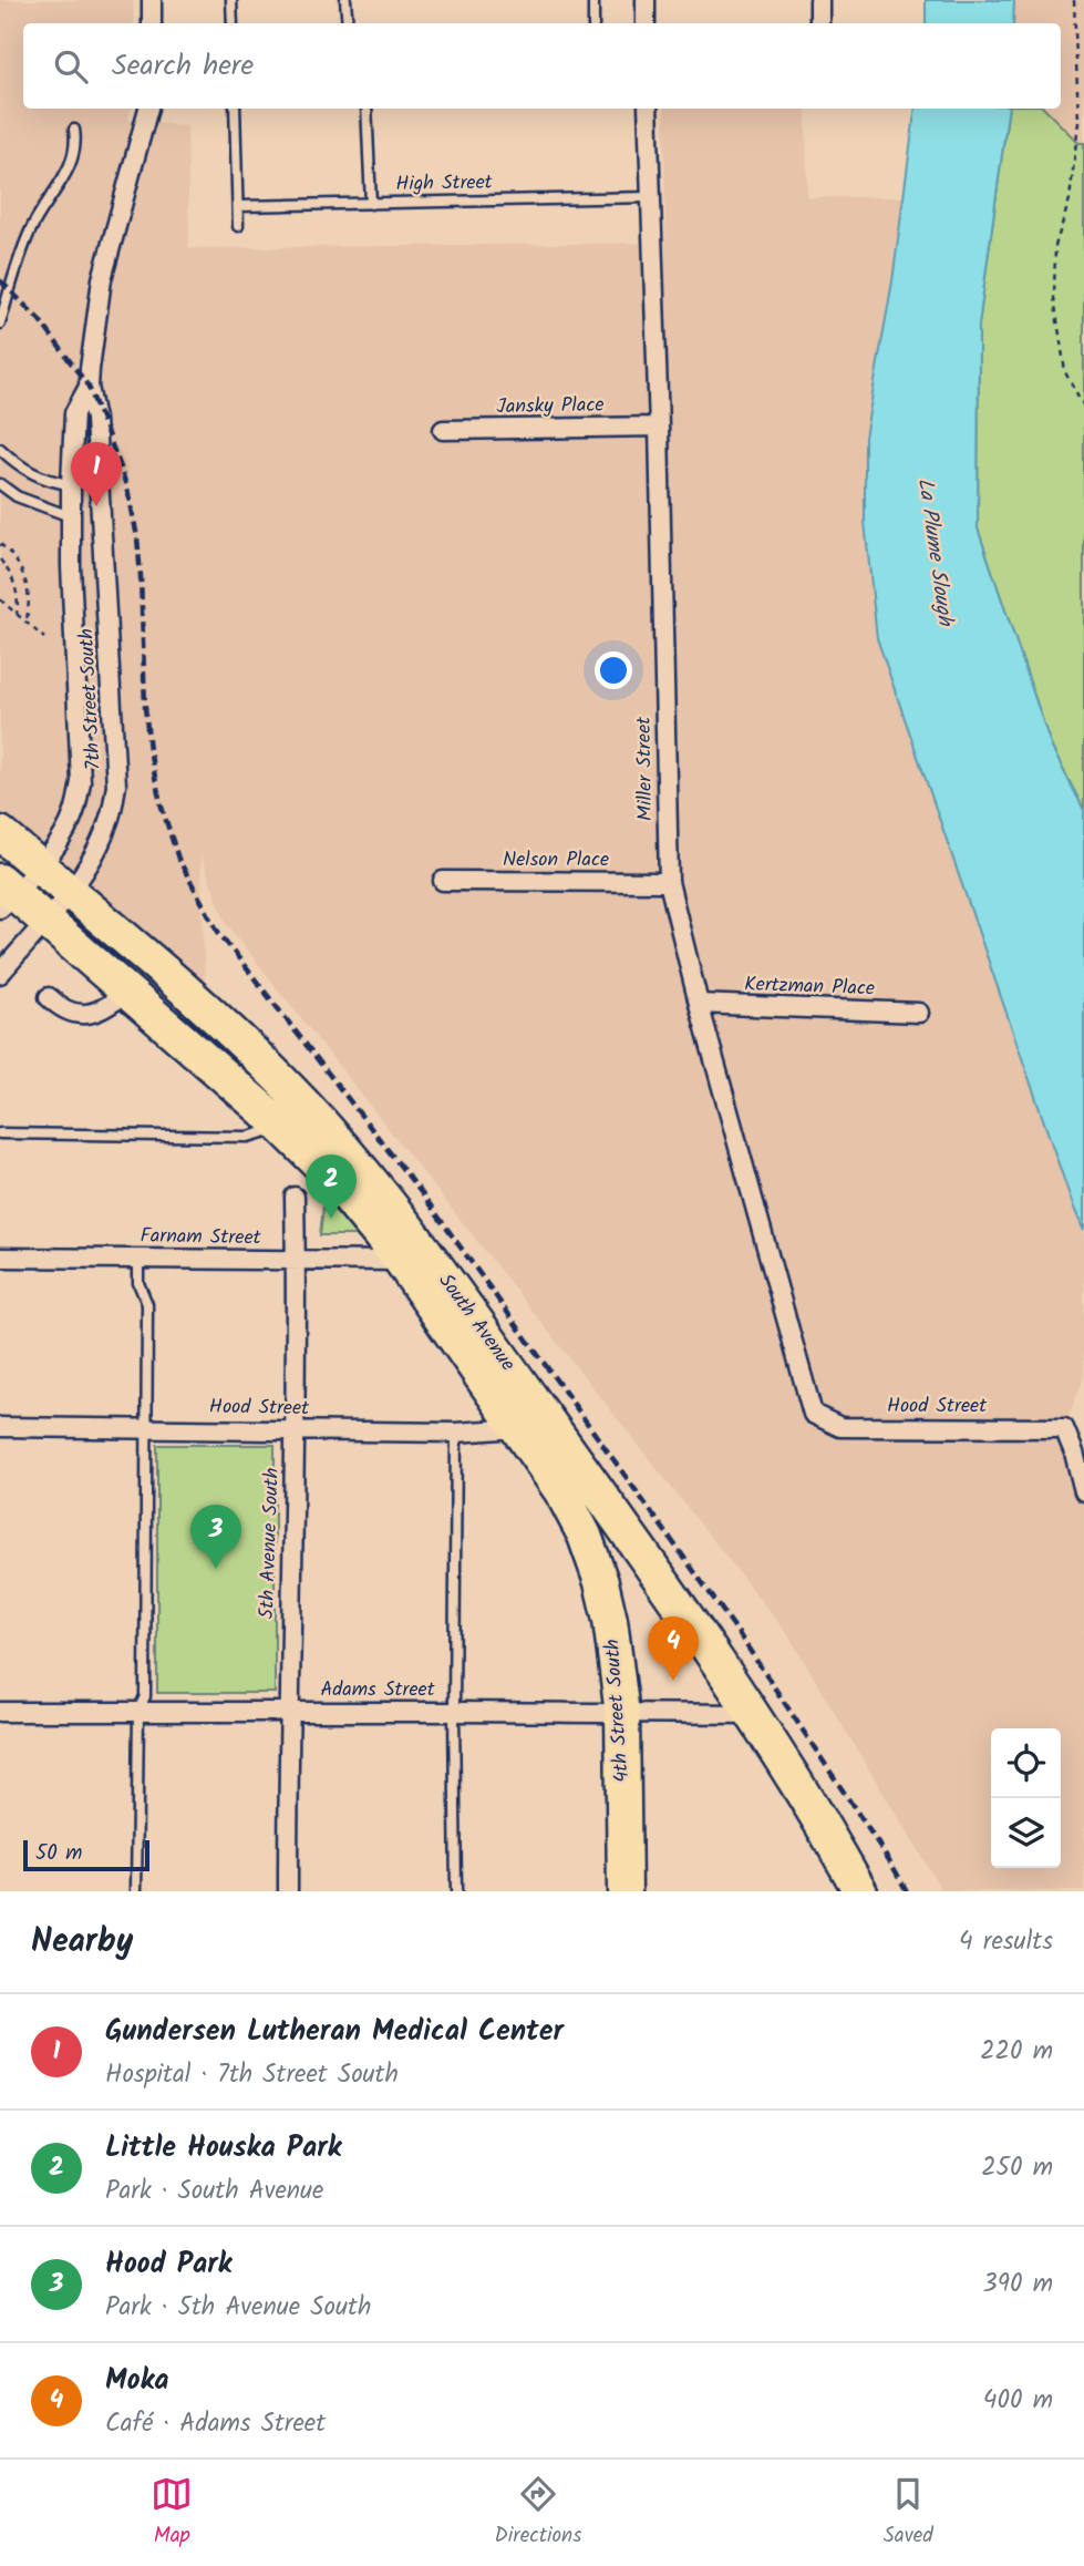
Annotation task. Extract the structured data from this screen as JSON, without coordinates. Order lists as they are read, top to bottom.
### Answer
{
  "streets": {
    "highway": ["South Avenue", "4th Street South"],
    "street": [
      "Jansky Place",
      "7th Street South",
      "Miller Street",
      "Nelson Place",
      "Kertzman Place",
      "Farnam Street",
      "Hood Street",
      "5th Avenue South",
      "Adams Street"
    ],
    "lane": ["High Street"]
  },
  "crossings": [
    ["High Street", "Miller Street"],
    ["Jansky Place", "Miller Street"],
    ["7th Street South", "South Avenue"],
    ["Miller Street", "Nelson Place"],
    ["Miller Street", "Kertzman Place"],
    ["Miller Street", "Hood Street"],
    ["Farnam Street", "South Avenue"],
    ["Farnam Street", "5th Avenue South"],
    ["South Avenue", "Hood Street"],
    ["South Avenue", "Adams Street"],
    ["South Avenue", "4th Street South"],
    ["Hood Street", "5th Avenue South"],
    ["5th Avenue South", "Adams Street"],
    ["Adams Street", "4th Street South"]
  ],
  "water": ["La Plume Slough"],
  "scale_bar": "50 m",
  "page": {
    "search": "Search here",
    "pins": [
      "1",
      "2",
      "3",
      "4"
    ],
    "scale": "50 m",
    "heading": ["Nearby", "4 results"],
    "list": [
      {
        "mark": "1",
        "name": "Gundersen Lutheran Medical Center",
        "note": "Hospital · 7th Street South",
        "value": "220 m"
      },
      {
        "mark": "2",
        "name": "Little Houska Park",
        "note": "Park · South Avenue",
        "value": "250 m"
      },
      {
        "mark": "3",
        "name": "Hood Park",
        "note": "Park · 5th Avenue South",
        "value": "390 m"
      },
      {
        "mark": "4",
        "name": "Moka",
        "note": "Café · Adams Street",
        "value": "400 m"
      }
    ],
    "nav": ["Map", "Directions", "Saved"]
  }
}
